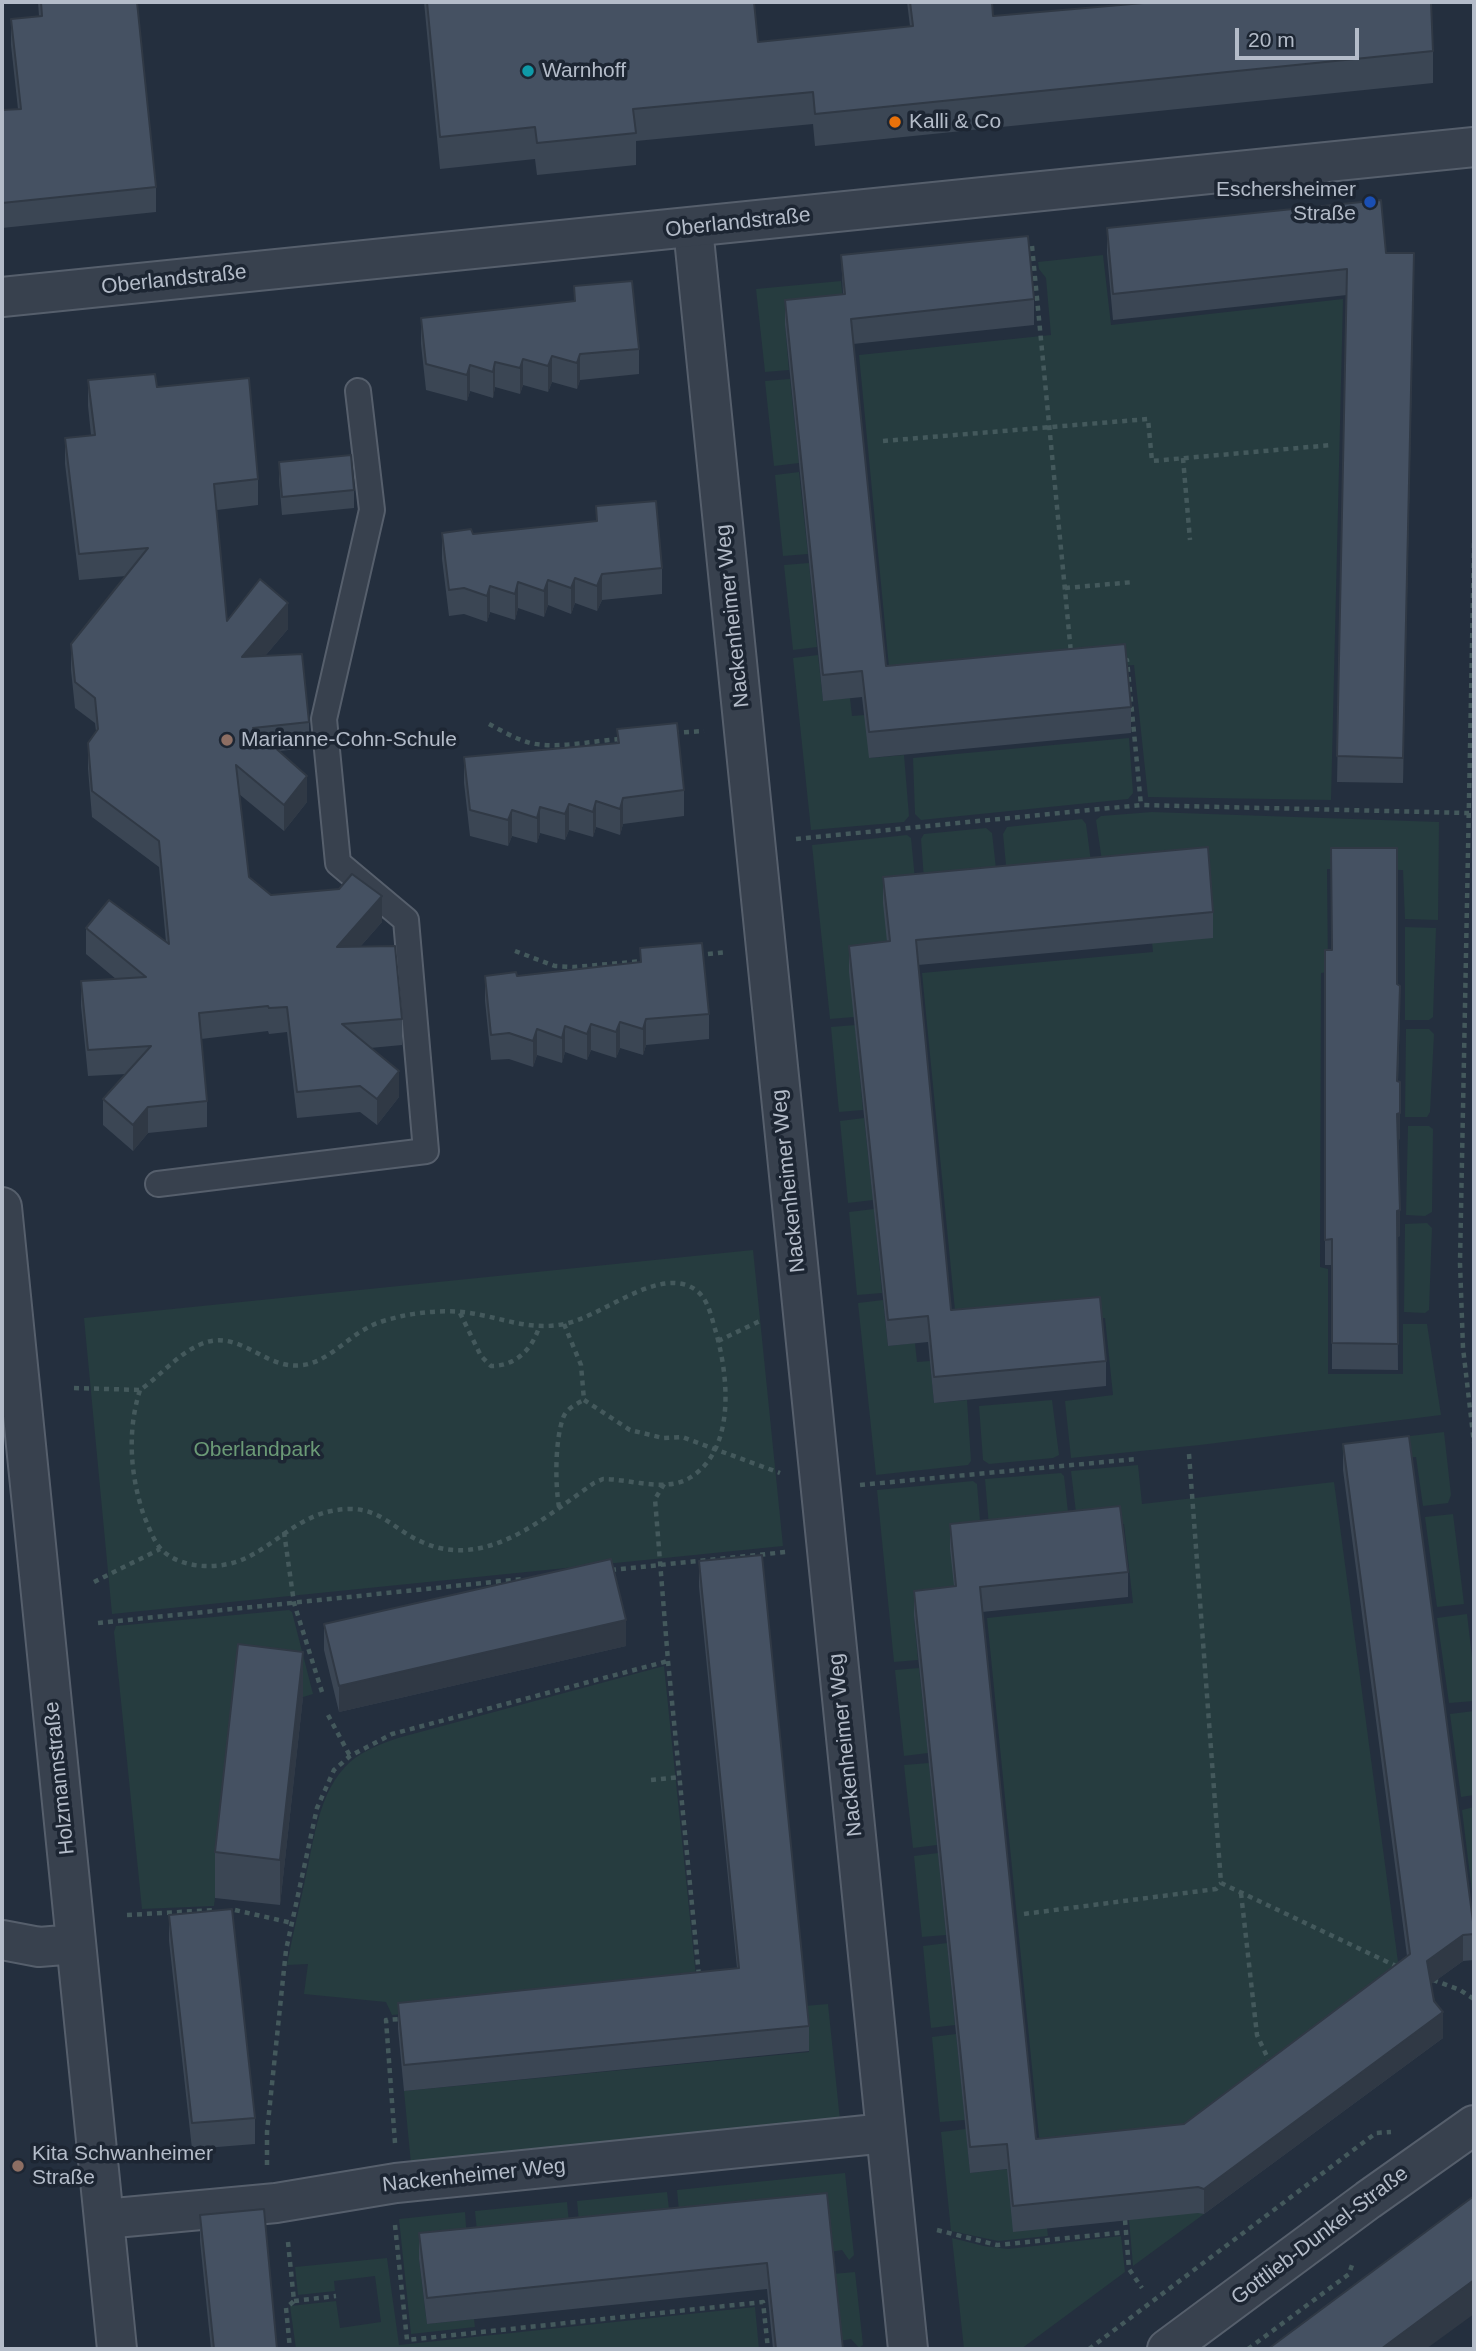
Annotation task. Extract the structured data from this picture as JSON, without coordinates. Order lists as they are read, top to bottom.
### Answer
{
  "streets": {
    "street": [
      "Oberlandstraße",
      "Nackenheimer Weg",
      "Holzmannstraße",
      "Gottlieb-Dunkel-Straße"
    ]
  },
  "crossings": [
    ["Oberlandstraße", "Nackenheimer Weg"],
    ["Nackenheimer Weg", "Holzmannstraße"]
  ],
  "parks": ["Oberlandpark"],
  "places": [
    "Warnhoff",
    "Kalli & Co",
    "Eschersheimer Straße",
    "Marianne-Cohn-Schule",
    "Kita Schwanheimer Straße"
  ],
  "scale_bar": "20 m"
}
